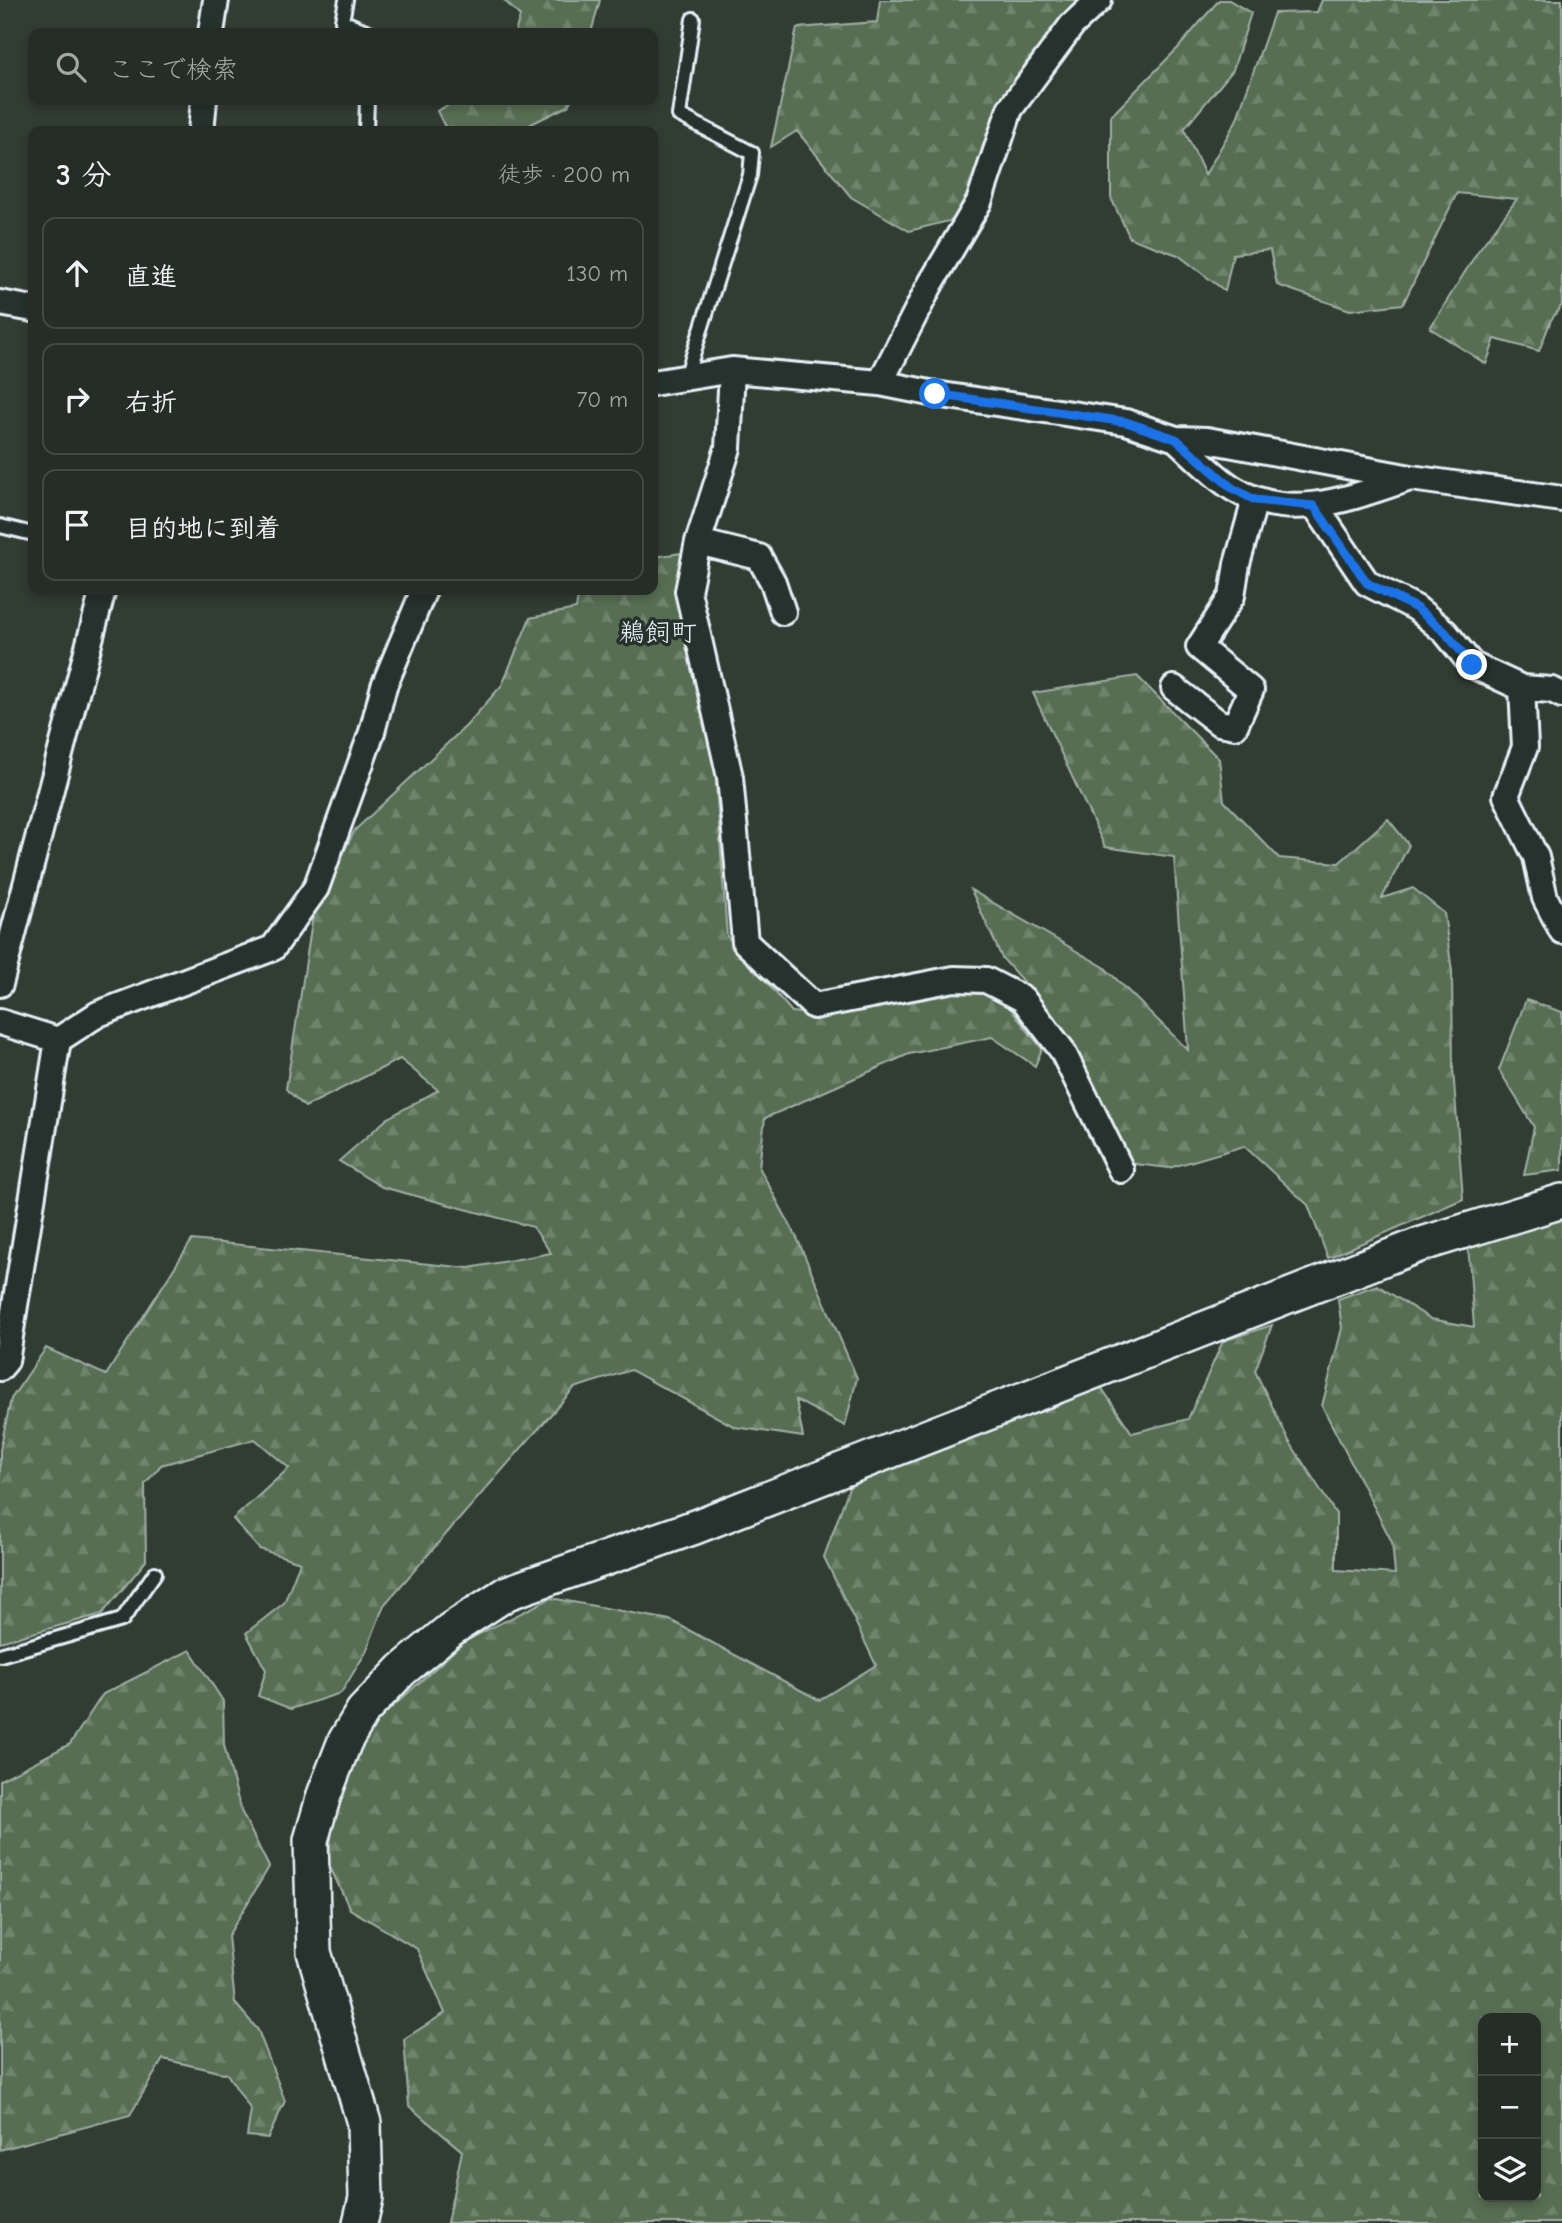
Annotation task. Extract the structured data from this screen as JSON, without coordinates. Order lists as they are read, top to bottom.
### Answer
{
  "districts": ["鵜飼町"],
  "page": {
    "search": "ここで検索",
    "heading": ["3 分", "徒歩 · 200 m"],
    "list": [
      ["直進", "130 m"],
      ["右折", "70 m"],
      "目的地に到着"
    ],
    "map_buttons": ["+", "−"]
  }
}
